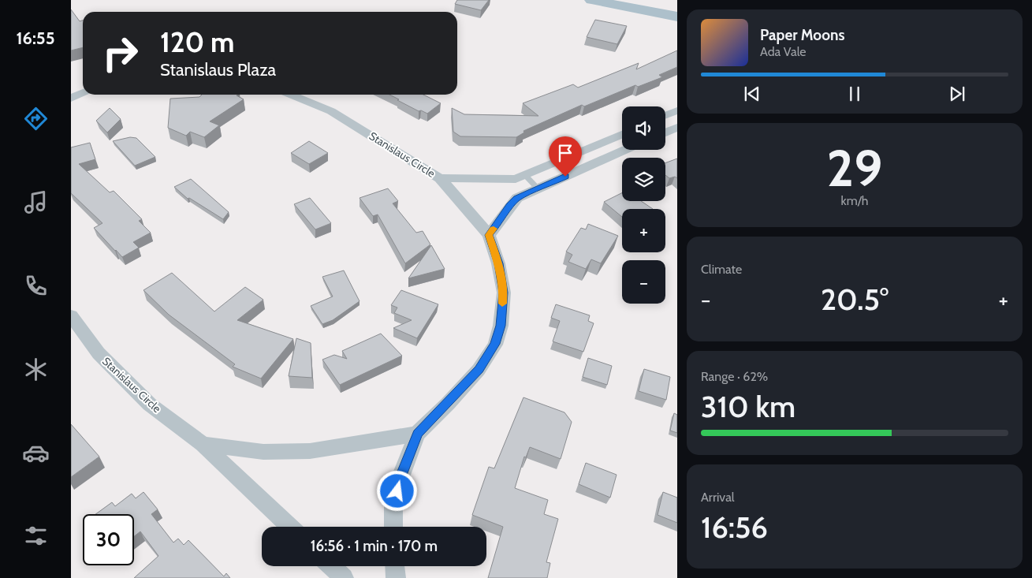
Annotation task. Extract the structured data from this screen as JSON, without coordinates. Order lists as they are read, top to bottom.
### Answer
{
  "streets": {
    "street": ["Stanislaus Circle"]
  },
  "page": {
    "tabs": "16:55",
    "turn": ["120 m", "Stanislaus Plaza"],
    "song": ["Paper Moons", "Ada Vale"],
    "map_buttons": ["+", "−"],
    "tile": [
      ["29", "km/h"],
      "Climate",
      ["Range · 62%", "310 km"],
      ["Arrival", "16:56"]
    ],
    "heat": ["−", "20.5°", "+"],
    "limit": "30",
    "trip": "16:56 · 1 min · 170 m"
  }
}
